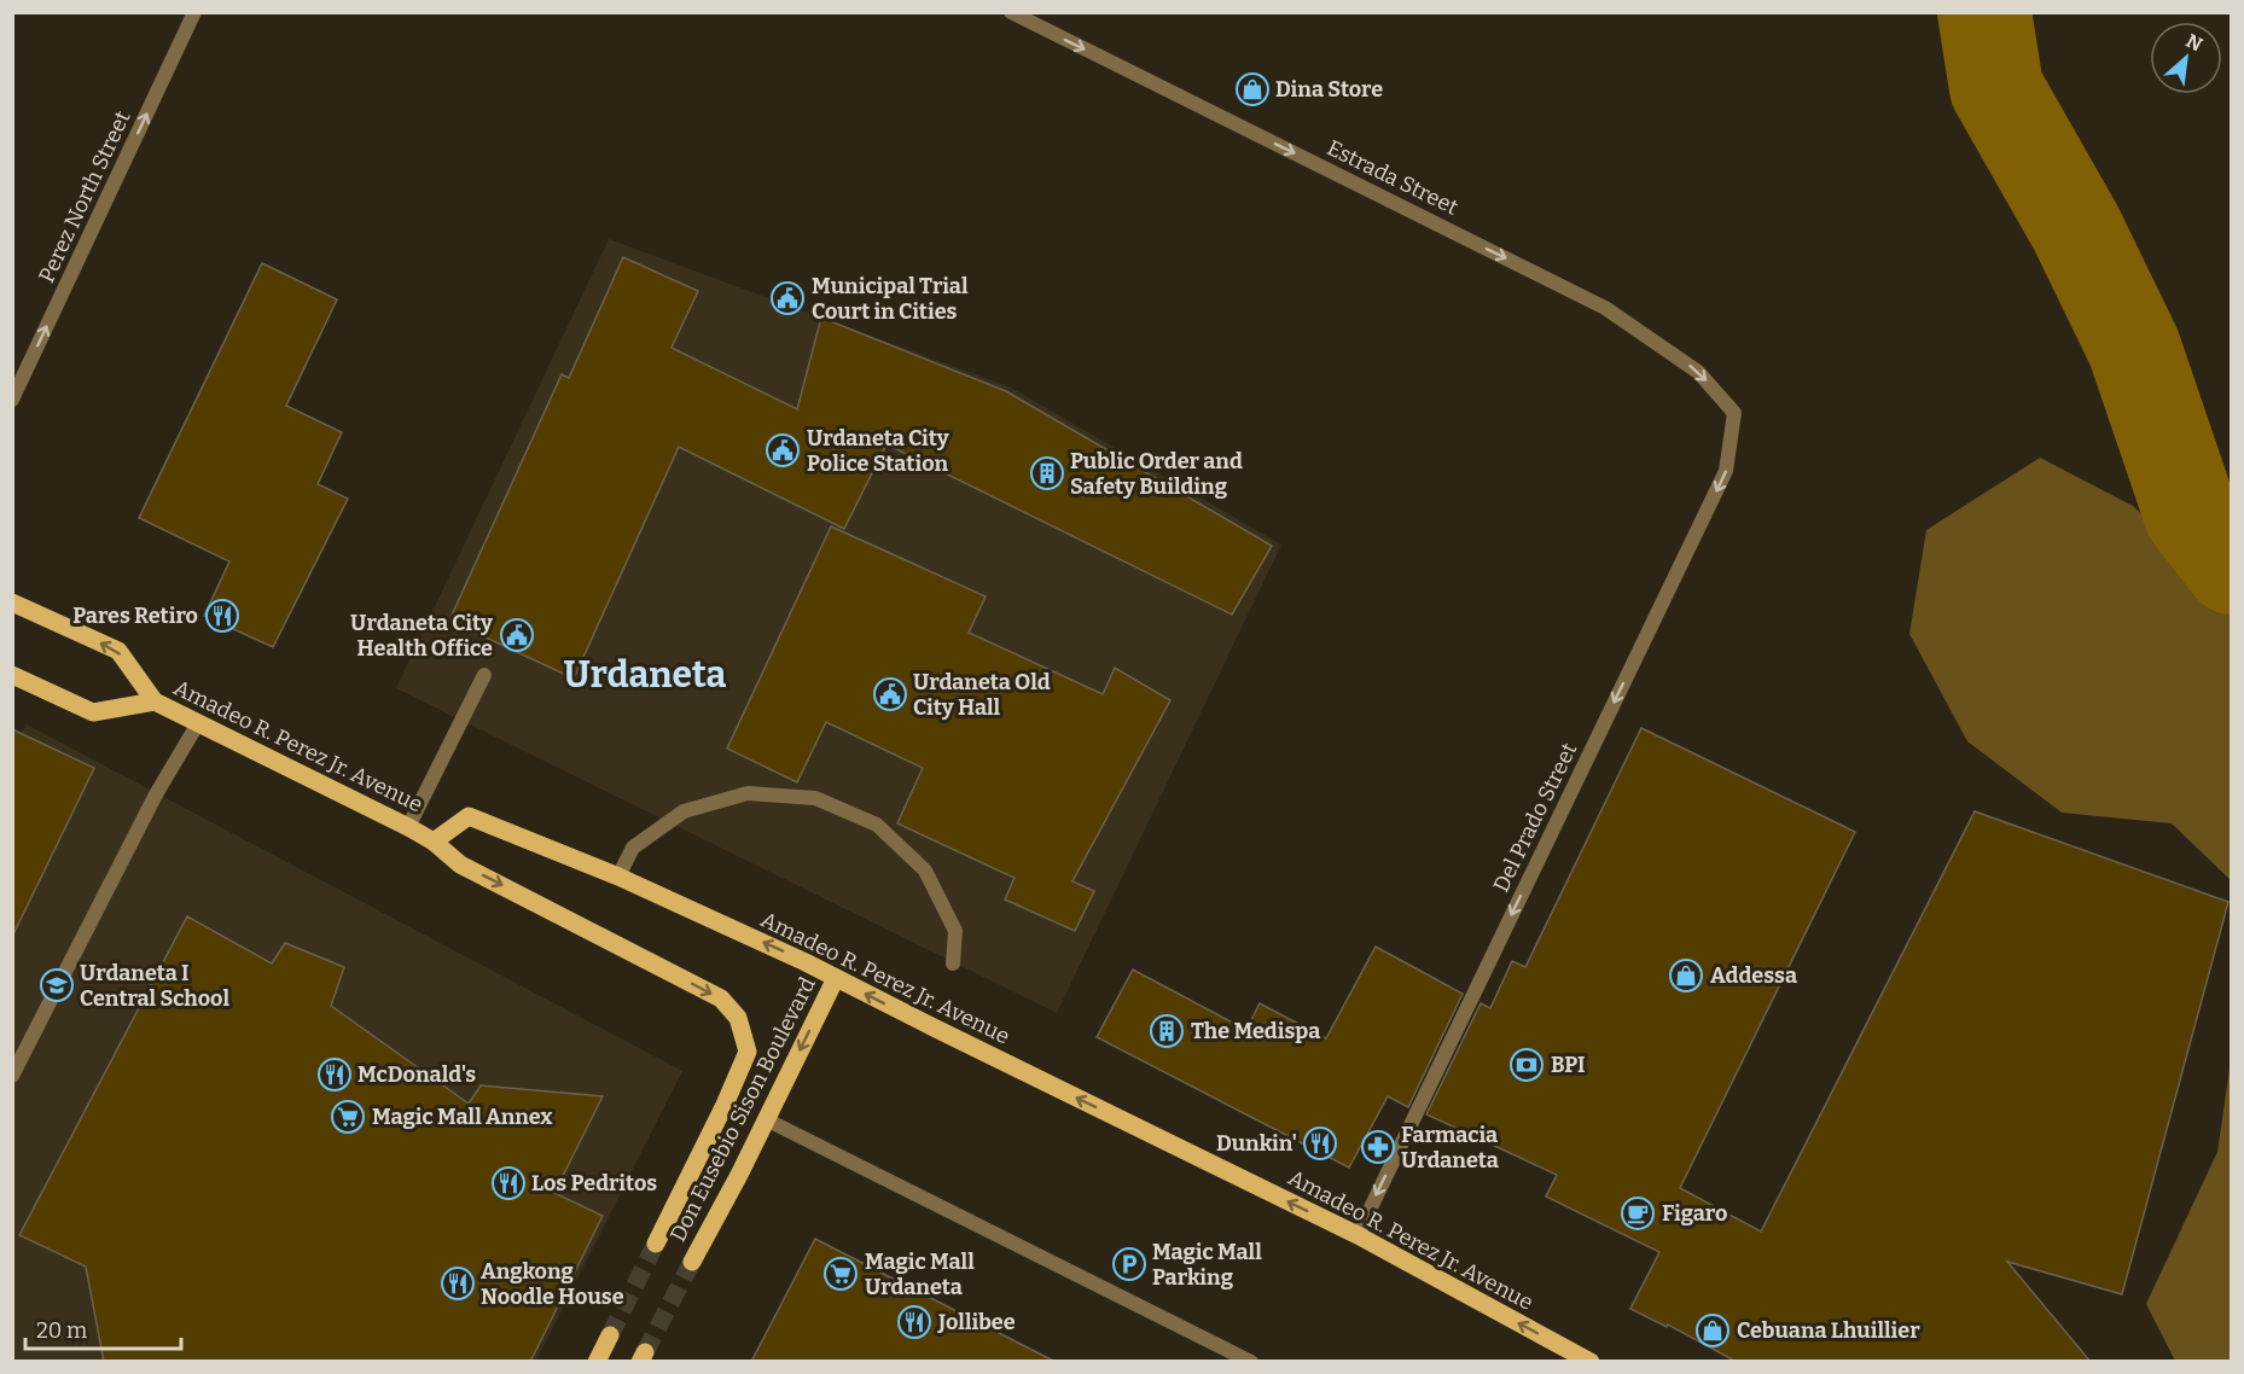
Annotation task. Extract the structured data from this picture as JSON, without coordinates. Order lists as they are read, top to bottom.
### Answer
{
  "streets": {
    "main road": ["Amadeo R. Perez Jr. Avenue", "Don Eusebio Sison Boulevard"],
    "street": ["Estrada Street", "Perez North Street", "Del Prado Street"]
  },
  "crossings": [
    ["Estrada Street", "Del Prado Street"],
    ["Amadeo R. Perez Jr. Avenue", "Del Prado Street"],
    ["Amadeo R. Perez Jr. Avenue", "Don Eusebio Sison Boulevard"]
  ],
  "one_way": [
    "Estrada Street",
    "Perez North Street",
    "Amadeo R. Perez Jr. Avenue",
    "Del Prado Street"
  ],
  "districts": ["Urdaneta"],
  "places": {
    "shop": ["Dina Store", "Addessa", "Cebuana Lhuillier"],
    "public building": [
      "Municipal Trial Court in Cities",
      "Urdaneta City Police Station",
      "Urdaneta City Health Office",
      "Urdaneta Old City Hall"
    ],
    "building": ["Public Order and Safety Building", "The Medispa"],
    "restaurant": [
      "Pares Retiro",
      "McDonald's",
      "Dunkin'",
      "Los Pedritos",
      "Angkong Noodle House",
      "Jollibee"
    ],
    "school or university": ["Urdaneta I Central School"],
    "bank": ["BPI"],
    "supermarket": ["Magic Mall Annex", "Magic Mall Urdaneta"],
    "pharmacy": ["Farmacia Urdaneta"],
    "cafe": ["Figaro"],
    "parking": ["Magic Mall Parking"]
  },
  "scale_bar": "20 m",
  "north": "top right"
}
